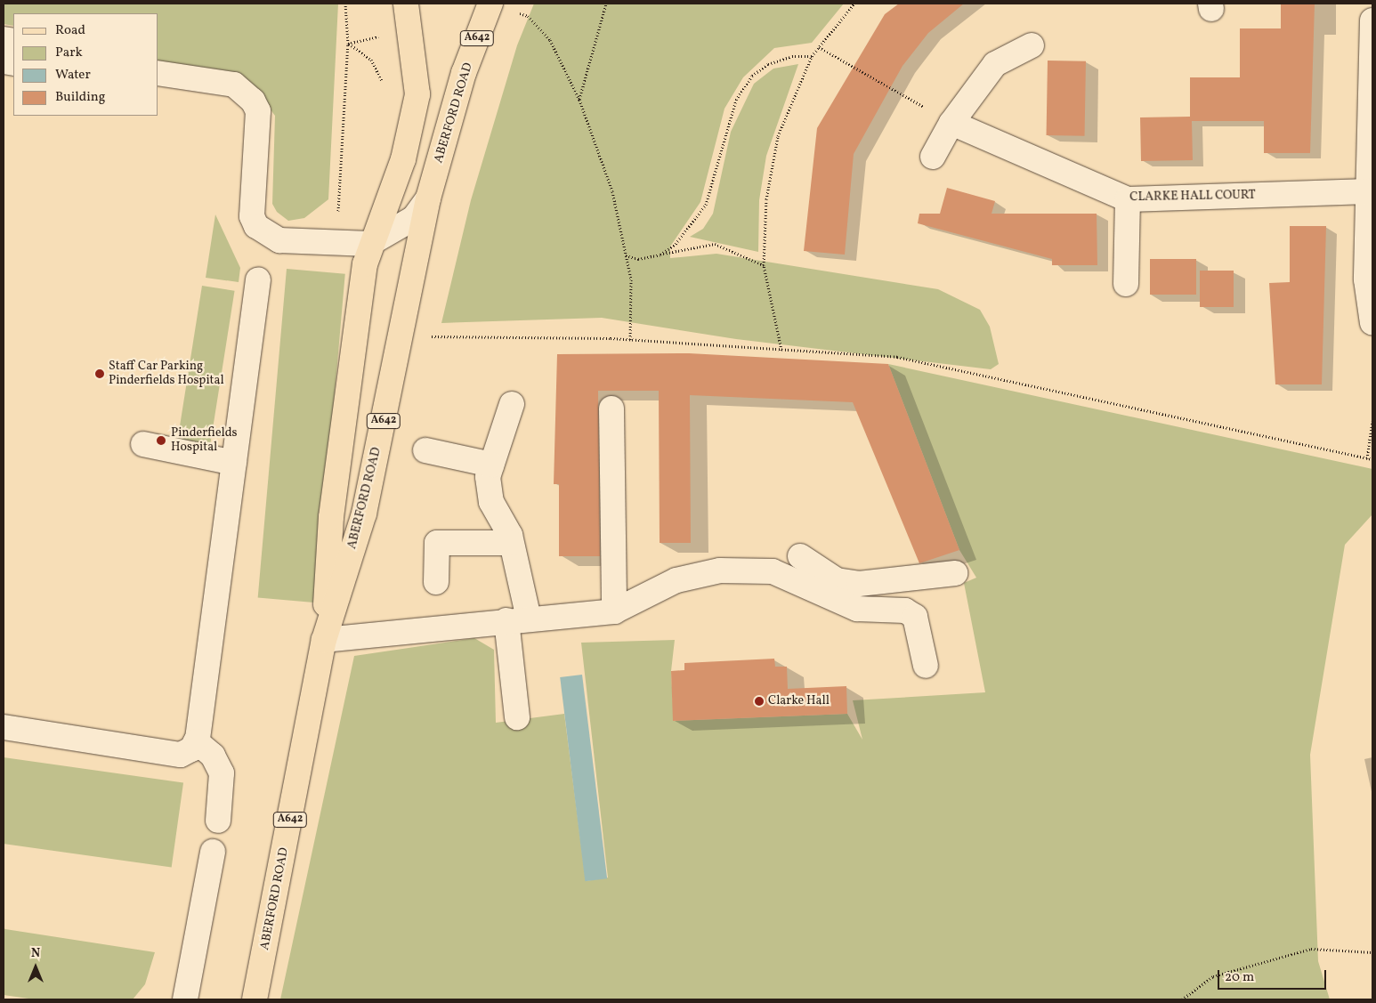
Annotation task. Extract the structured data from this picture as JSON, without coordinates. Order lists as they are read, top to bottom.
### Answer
{
  "streets": {
    "main road": ["A642", "ABERFORD ROAD"],
    "street": ["CLARKE HALL COURT"]
  },
  "places": ["Staff Car Parking Pinderfields Hospital", "Pinderfields Hospital", "Clarke Hall"],
  "legend": [
    "Road",
    "Park",
    "Water",
    "Building"
  ],
  "scale_bar": "20 m",
  "north": "top"
}
